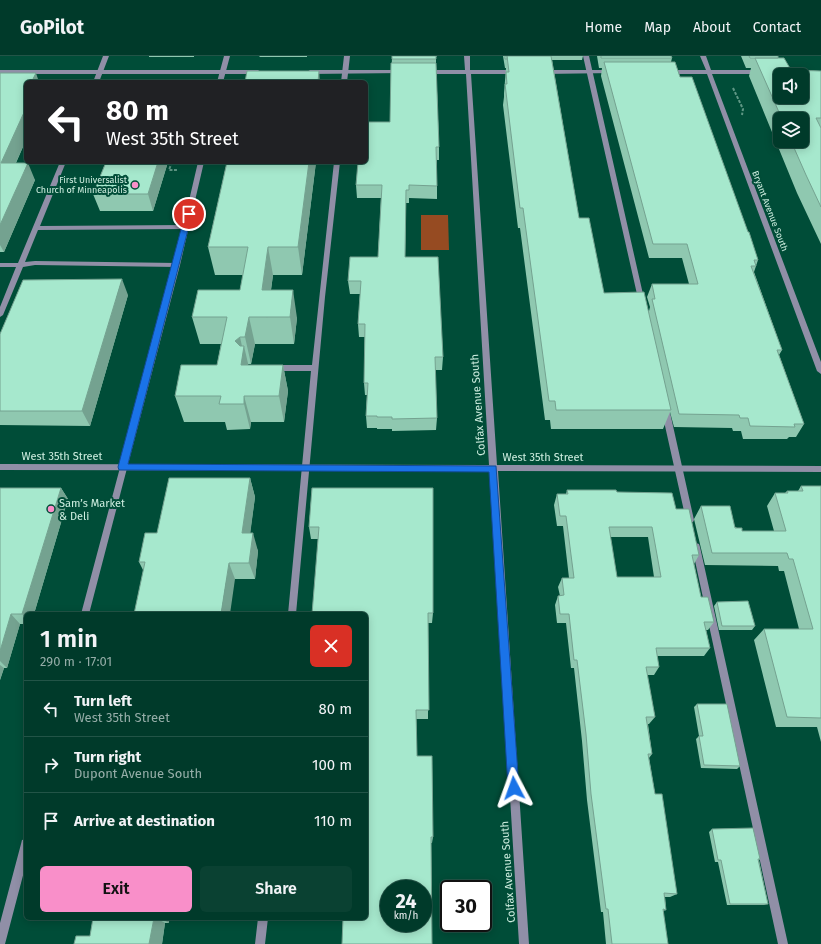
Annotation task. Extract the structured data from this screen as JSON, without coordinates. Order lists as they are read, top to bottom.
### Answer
{
  "streets": {
    "street": ["Bryant Avenue South", "Colfax Avenue South", "West 35th Street"]
  },
  "crossings": [
    ["Colfax Avenue South", "West 35th Street"]
  ],
  "places": ["First Universalist Church of Minneapolis", "Sam’s Market & Deli"],
  "page": {
    "header": "GoPilot",
    "nav": [
      "Home",
      "Map",
      "About",
      "Contact"
    ],
    "turn": ["80 m", "West 35th Street"],
    "heading": ["1 min", "290 m · 17:01"],
    "list": [
      {
        "name": "Turn left",
        "note": "West 35th Street",
        "value": "80 m"
      },
      {
        "name": "Turn right",
        "note": "Dupont Avenue South",
        "value": "100 m"
      },
      {
        "name": "Arrive at destination",
        "value": "110 m"
      }
    ],
    "buttons": ["Exit", "Share"],
    "speed": "24 km/h",
    "limit": "30"
  }
}
